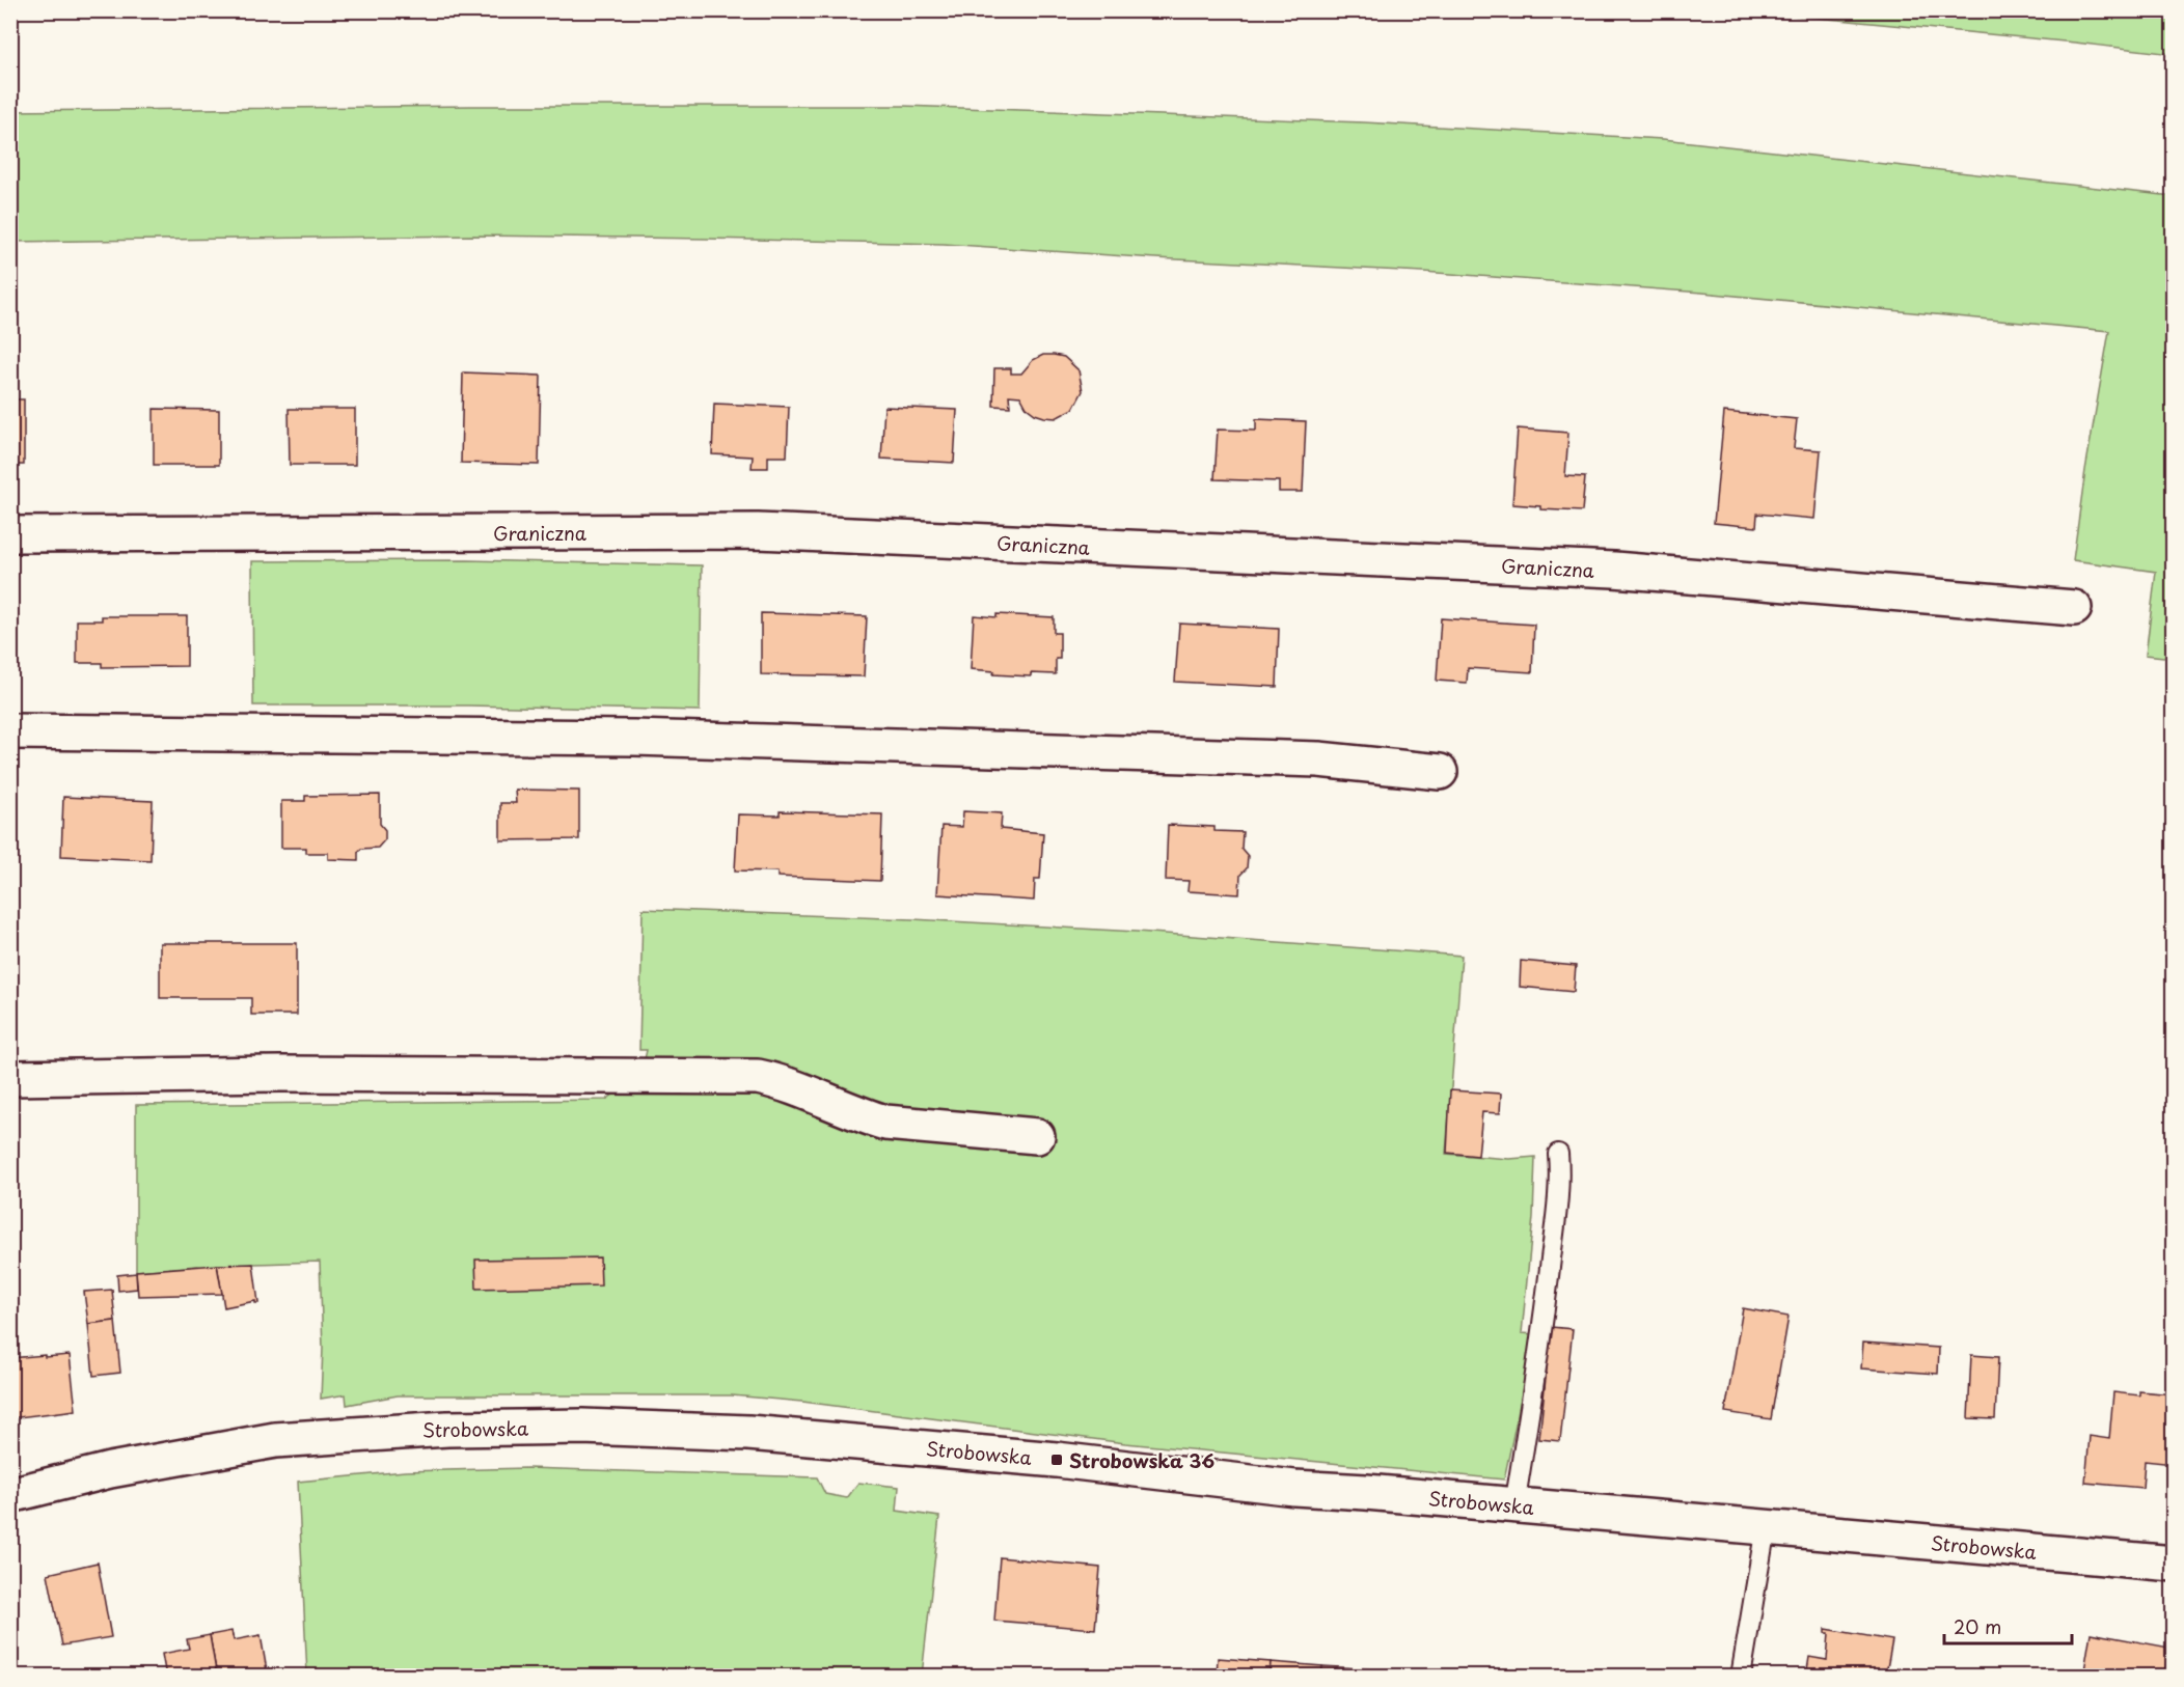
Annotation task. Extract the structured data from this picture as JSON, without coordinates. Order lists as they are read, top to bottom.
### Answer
{
  "streets": {
    "street": ["Graniczna", "Strobowska"]
  },
  "places": {
    "transit": ["Strobowska 36"]
  },
  "scale_bar": "20 m"
}
